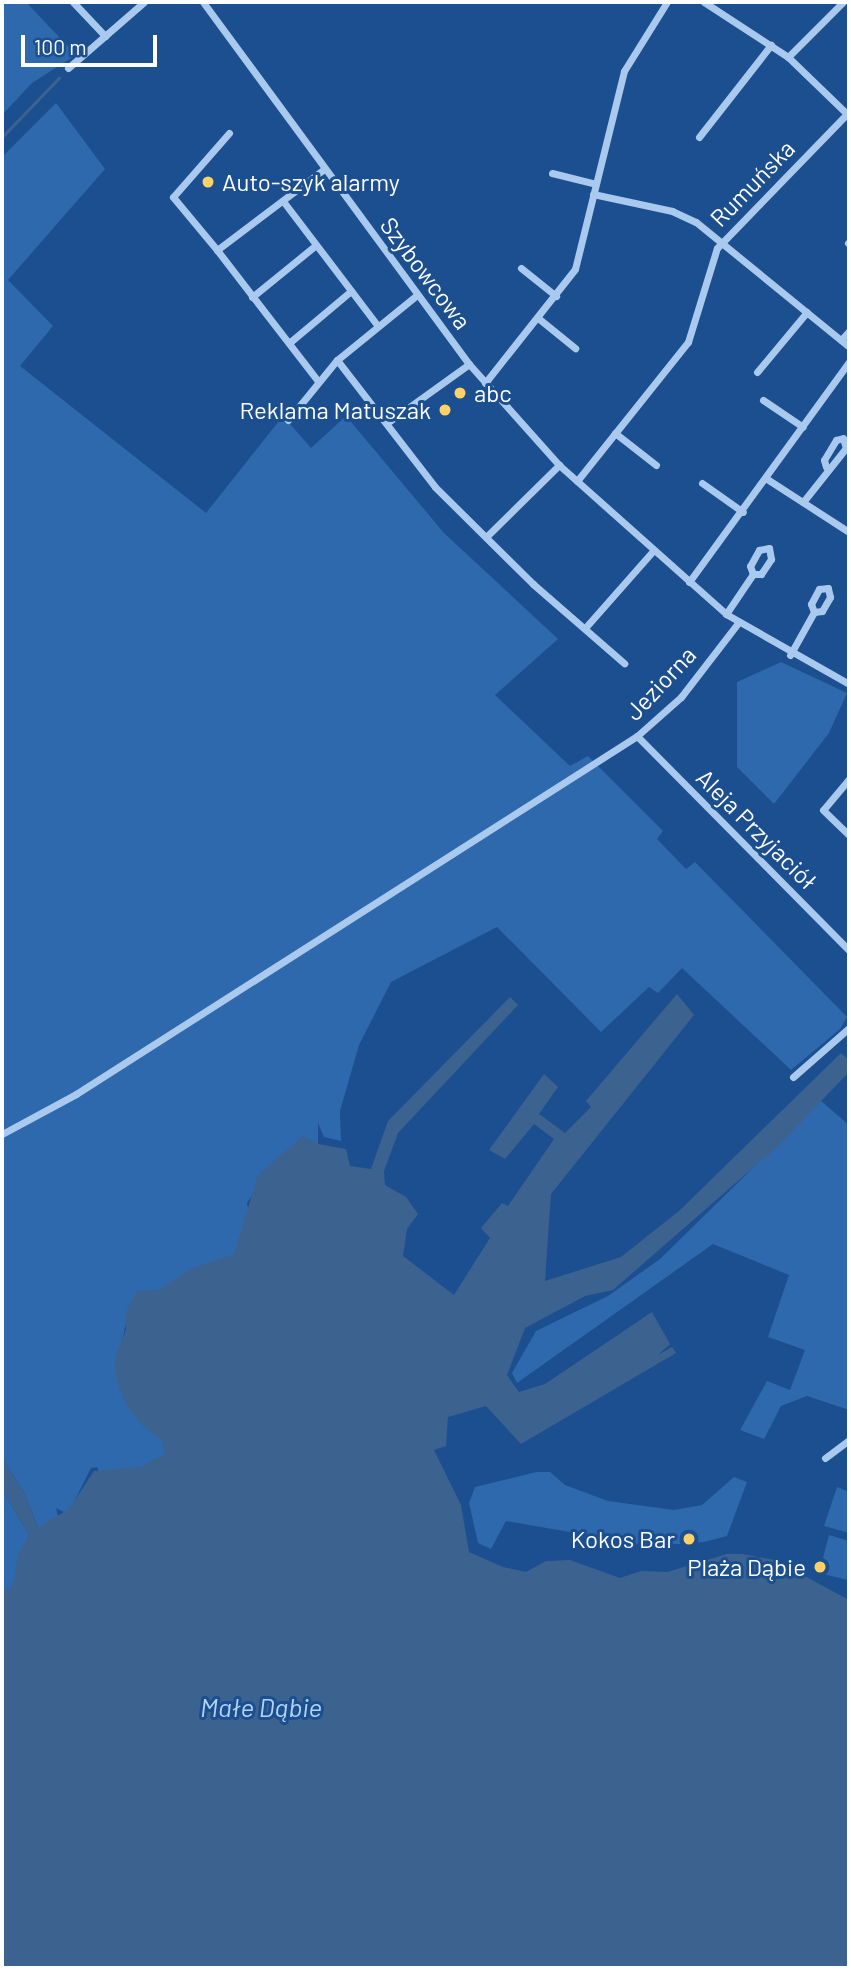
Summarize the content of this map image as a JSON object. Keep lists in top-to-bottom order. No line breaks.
{"streets":{"street":["Rumuńska","Szybowcowa","Jeziorna","Aleja Przyjaciół"]},"crossings":[["Rumuńska","Szybowcowa"],["Szybowcowa","Jeziorna"],["Jeziorna","Aleja Przyjaciół"]],"water":["Małe Dąbie"],"places":["Auto-szyk alarmy","abc","Reklama Matuszak","Kokos Bar","Plaża Dąbie"],"scale_bar":"100 m"}
